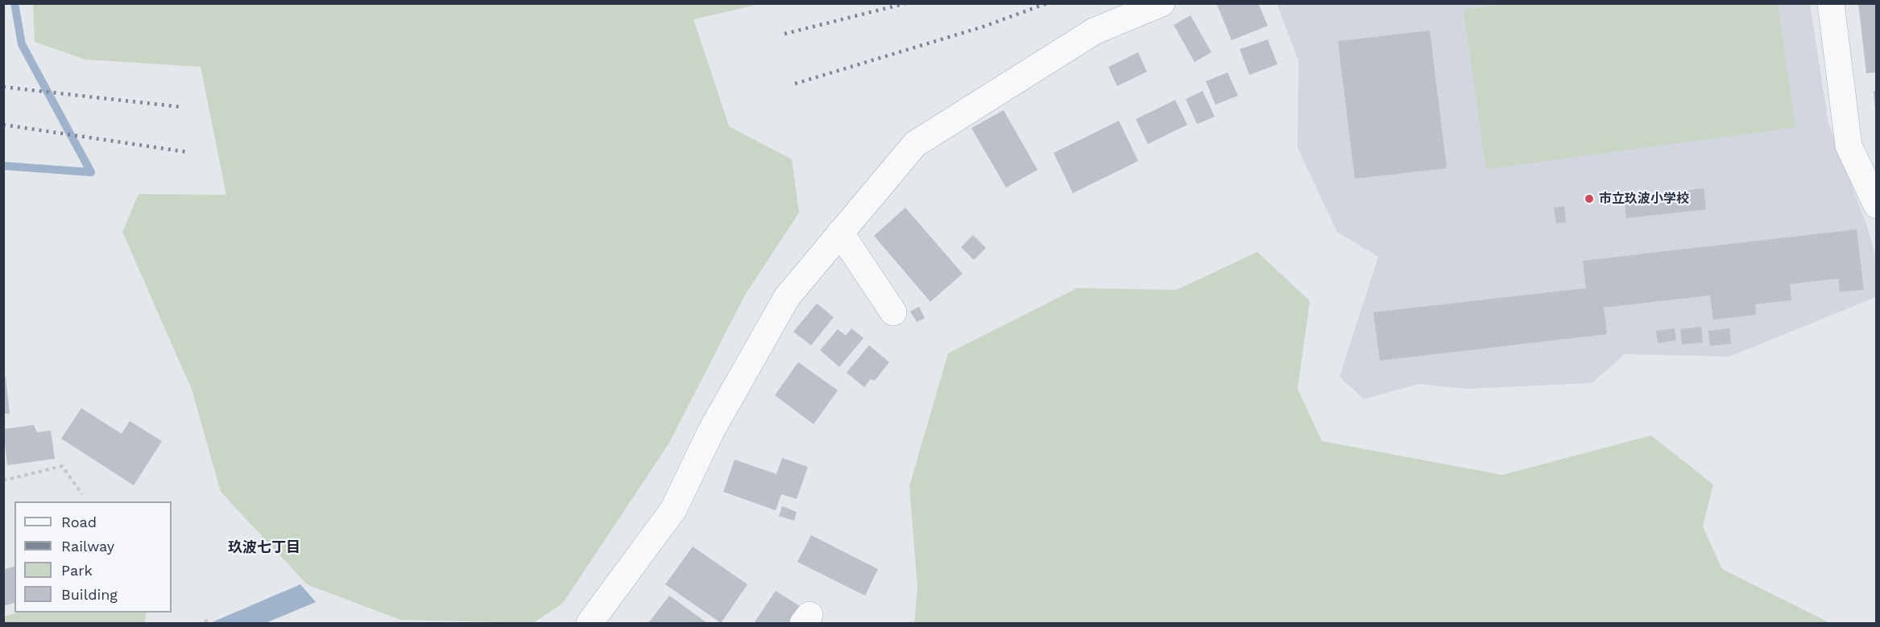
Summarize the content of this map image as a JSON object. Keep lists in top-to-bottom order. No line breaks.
{"districts":["玖波七丁目"],"places":["市立玖波小学校"],"legend":["Road","Railway","Park","Building"]}
